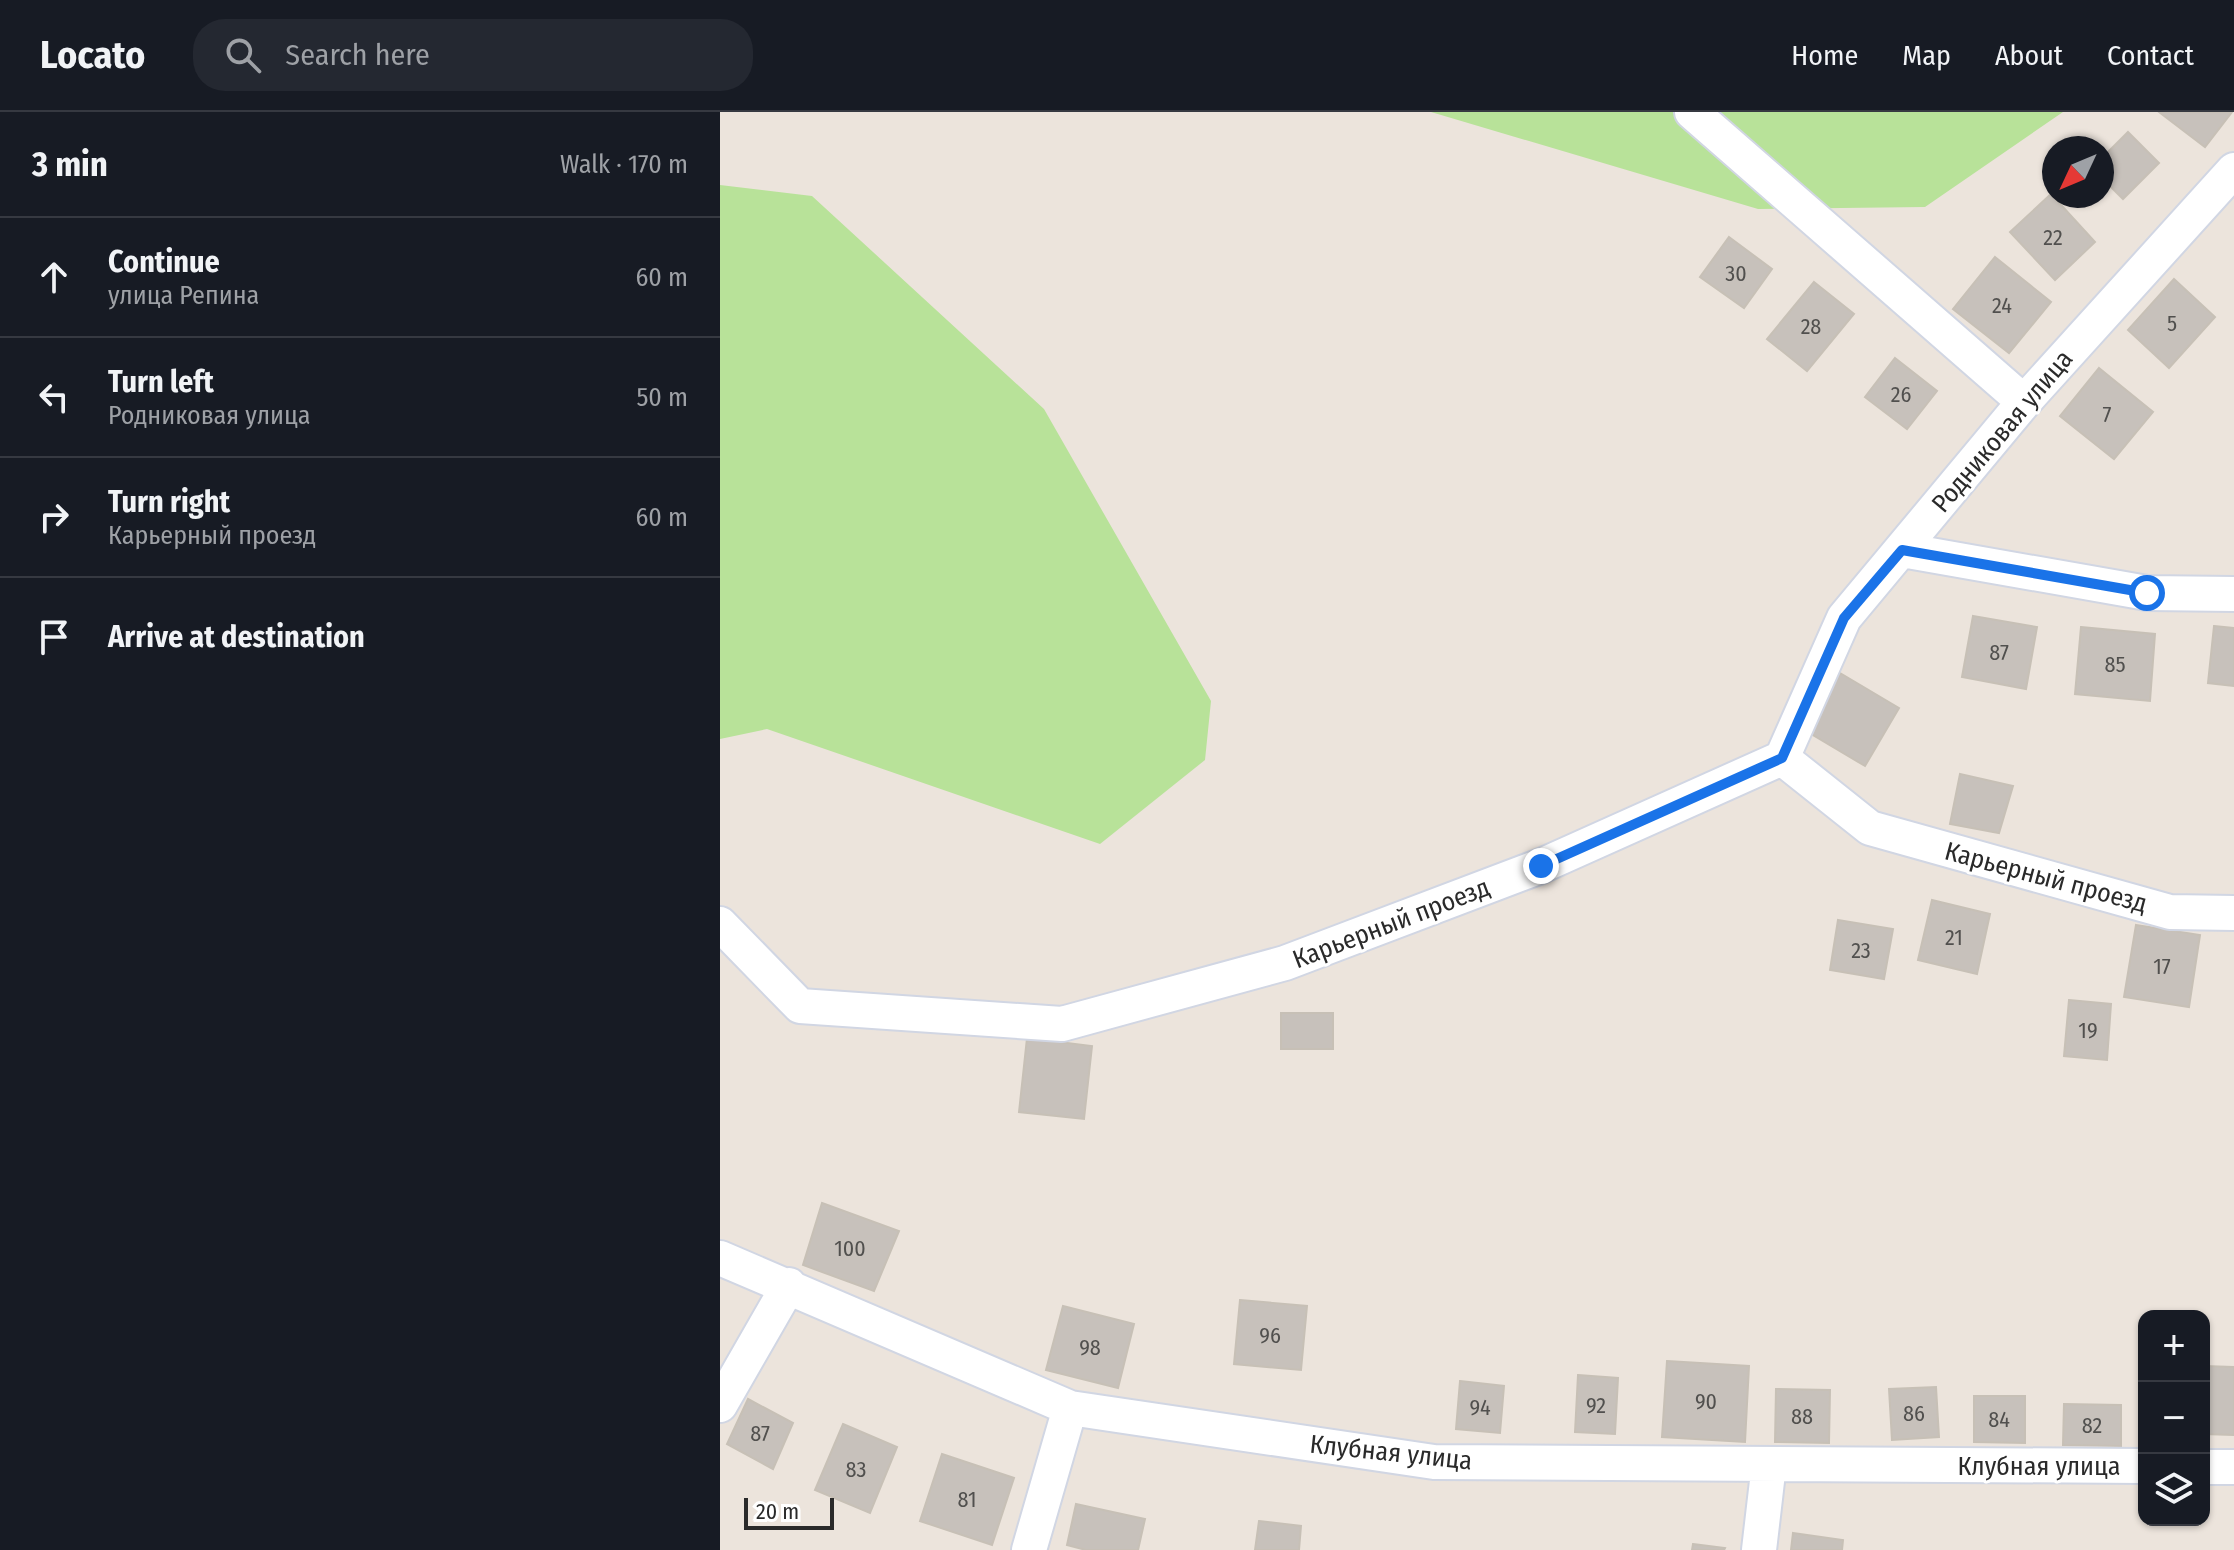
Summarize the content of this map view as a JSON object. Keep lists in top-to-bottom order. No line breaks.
{"streets":{"street":["Родниковая улица","Карьерный проезд","Клубная улица"]},"crossings":[["Родниковая улица","Карьерный проезд"]],"house_numbers":["22","30","24","5","28","26","7","87","85","21","23","17","19","100","96","98","90","92","94","86","88","84","82","87","83","81"],"scale_bar":"20 m","north":"bottom left","page":{"header":"Locato","search":"Search here","nav":["Home","Map","About","Contact"],"heading":["3 min","Walk · 170 m"],"list":[["Continue","улица Репина","60 m"],["Turn left","Родниковая улица","50 m"],["Turn right","Карьерный проезд","60 m"],"Arrive at destination"],"map_buttons":["+","−"],"scale":"20 m"}}
